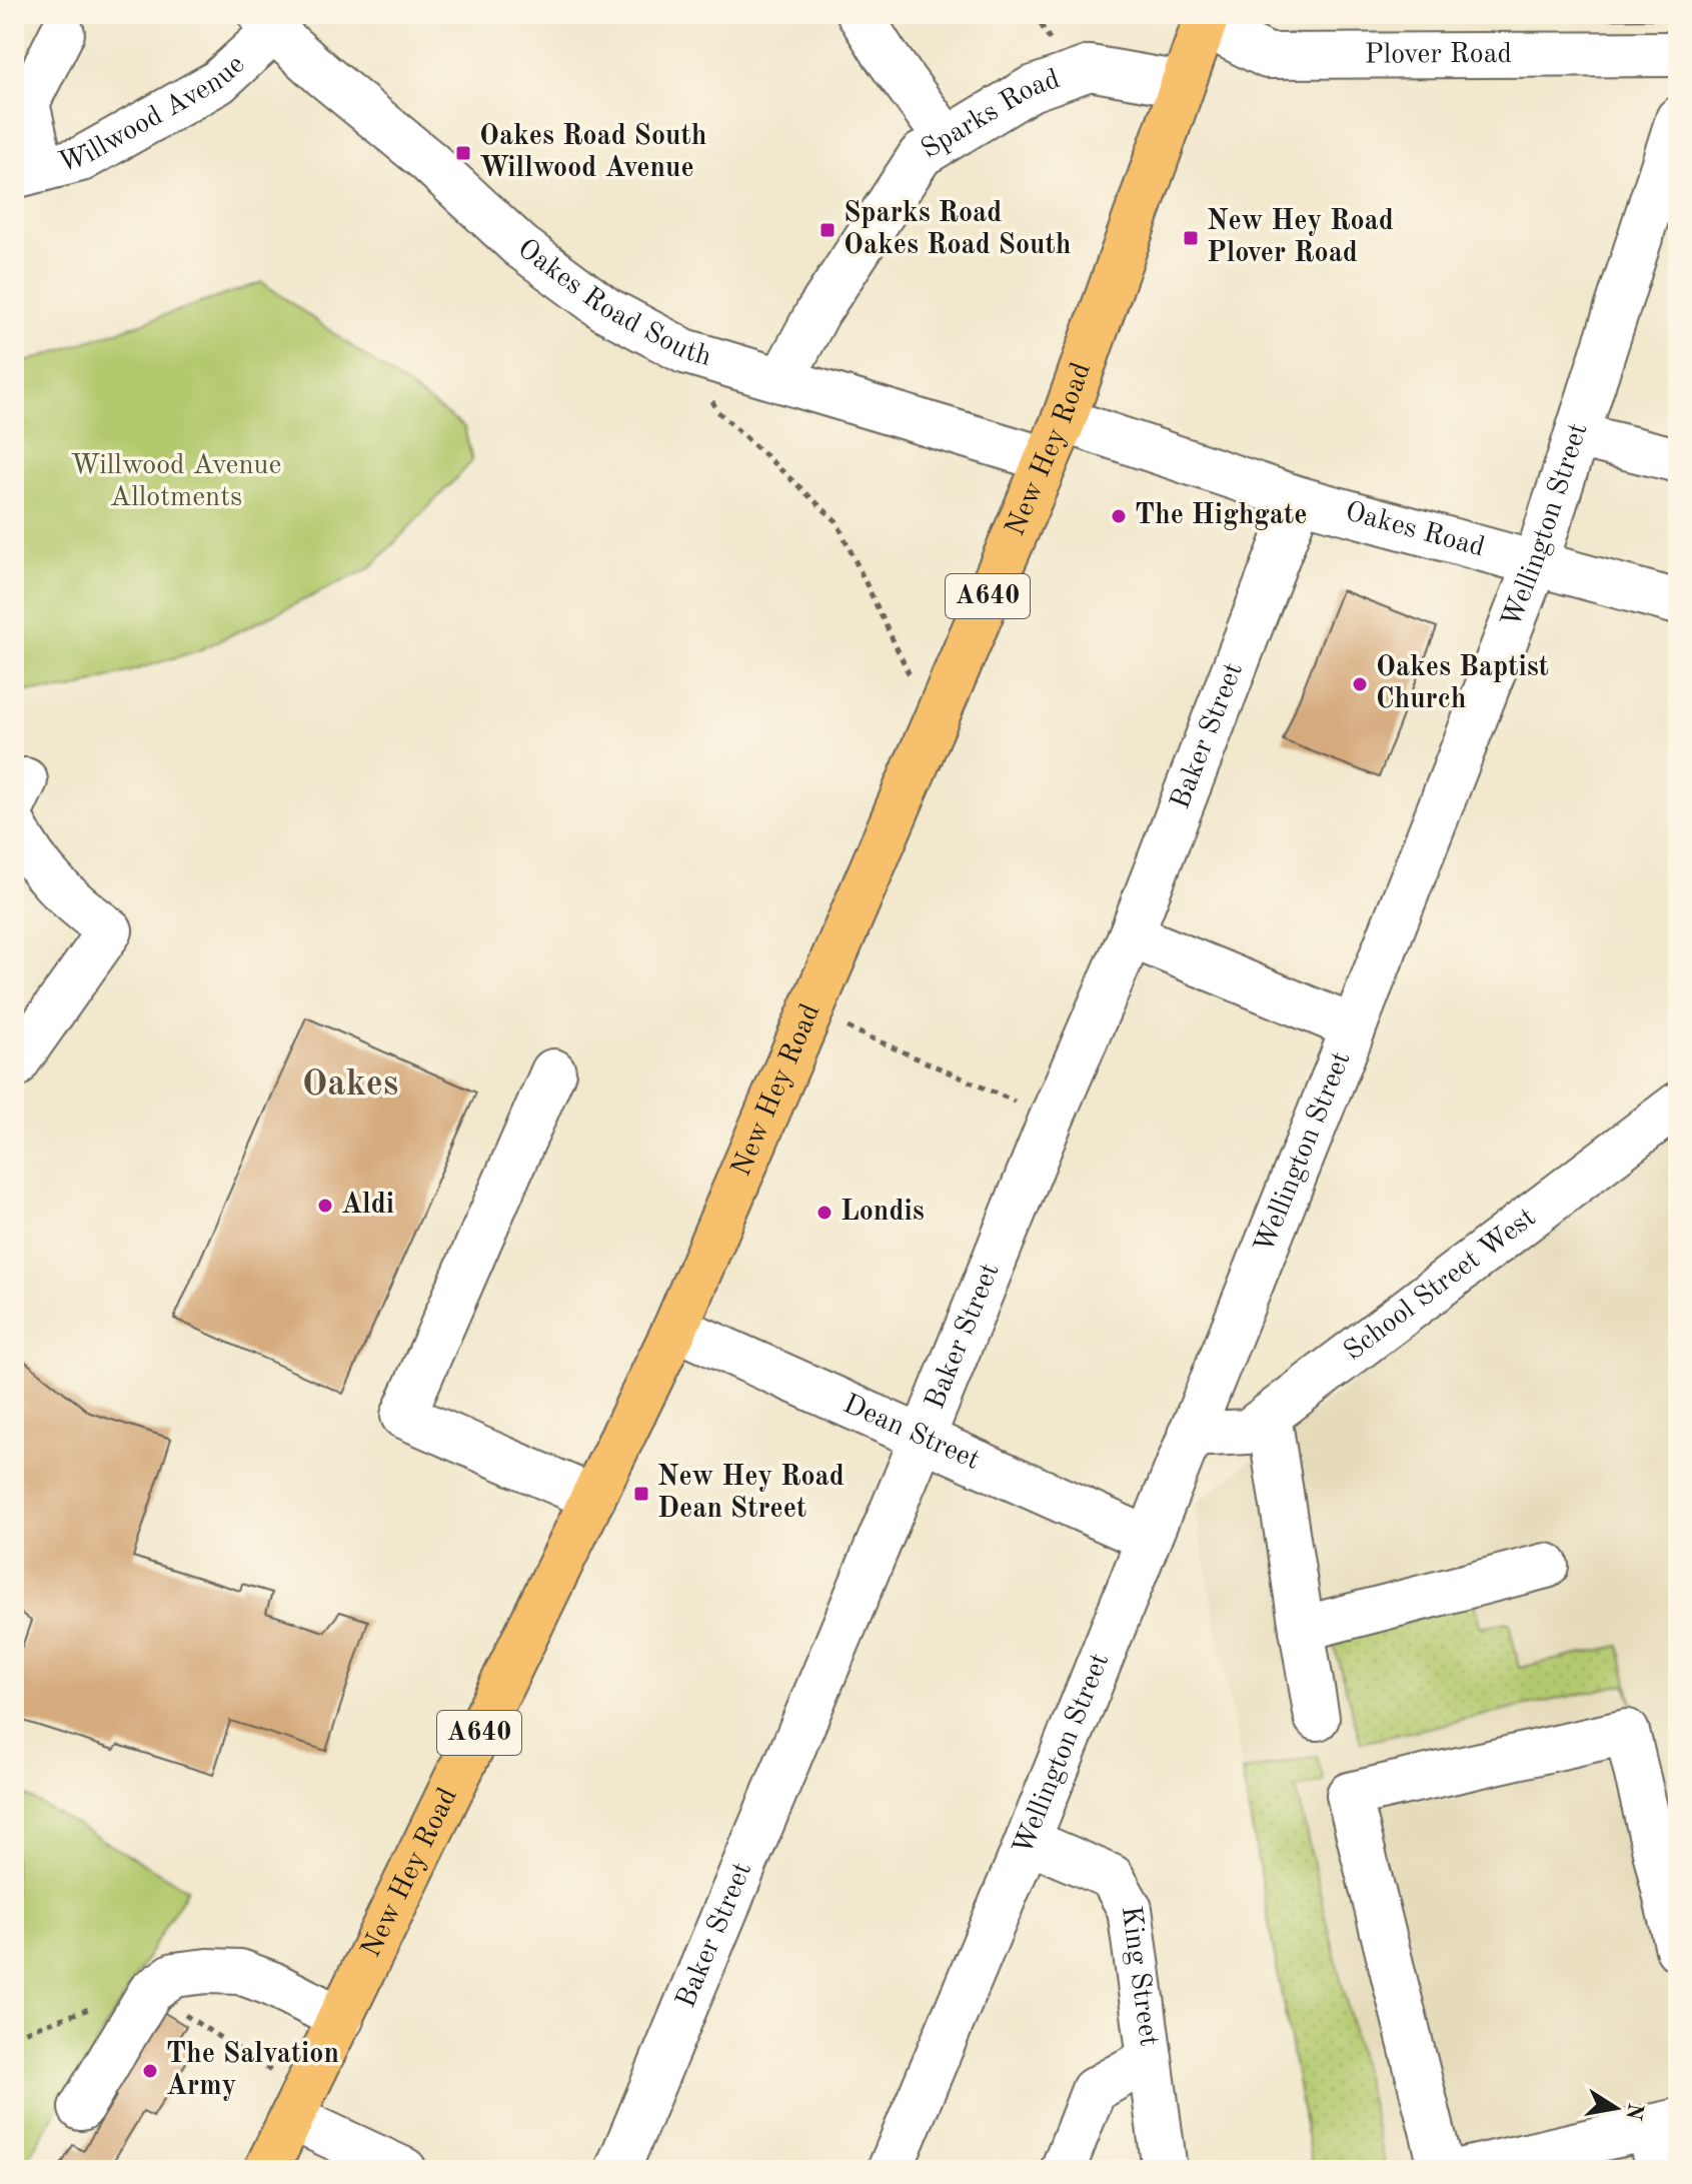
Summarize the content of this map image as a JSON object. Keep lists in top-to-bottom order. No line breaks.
{"streets":{"highway":["New Hey Road","A640"],"street":["Plover Road","Willwood Avenue","Sparks Road","Oakes Road South","Wellington Street","Oakes Road","Baker Street","School Street West","Dean Street","King Street"]},"crossings":[["Plover Road","New Hey Road"],["Willwood Avenue","Oakes Road South"],["Sparks Road","Oakes Road South"],["Sparks Road","New Hey Road"],["Oakes Road South","New Hey Road"],["New Hey Road","Oakes Road"],["New Hey Road","Dean Street"],["Wellington Street","Oakes Road"],["Wellington Street","School Street West"],["Wellington Street","Dean Street"],["Wellington Street","King Street"],["Oakes Road","Baker Street"],["Baker Street","Dean Street"]],"districts":["Oakes"],"parks":["Willwood Avenue Allotments"],"places":{"transit":["Oakes Road South Willwood Avenue","Sparks Road Oakes Road South","New Hey Road Plover Road","New Hey Road Dean Street"],"other":["The Highgate","Oakes Baptist Church","Aldi","Londis","The Salvation Army"]},"north":"right"}
